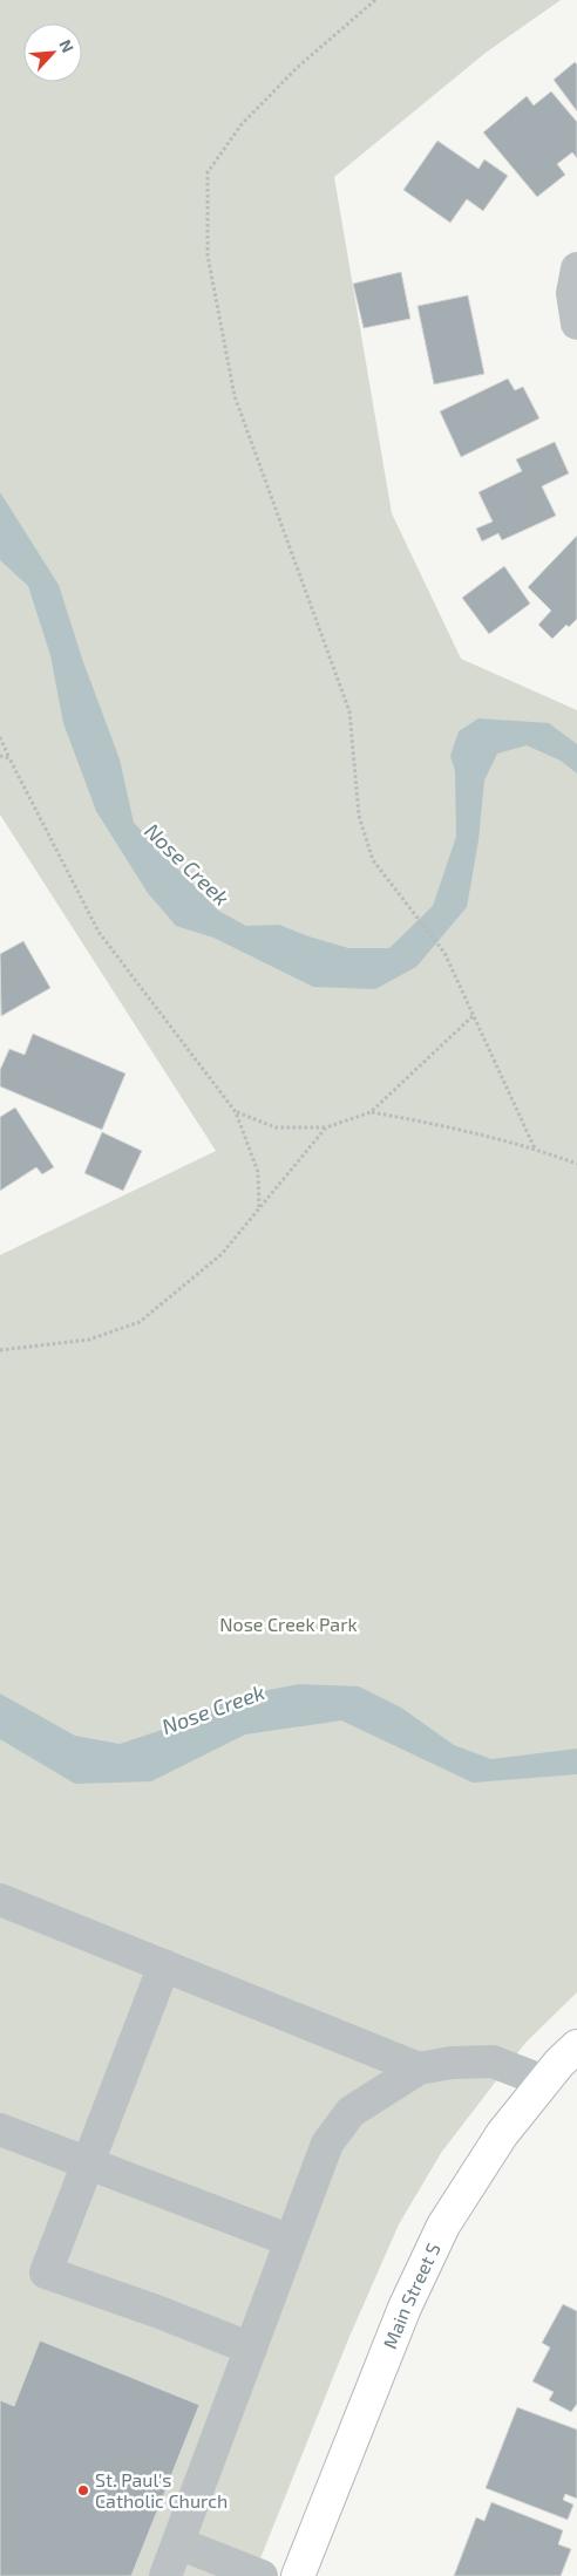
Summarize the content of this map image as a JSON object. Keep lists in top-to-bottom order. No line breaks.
{"streets":{"main road":["Main Street S"]},"water":["Nose Creek"],"parks":["Nose Creek Park"],"places":["St. Paul's Catholic Church"],"north":"top right"}
